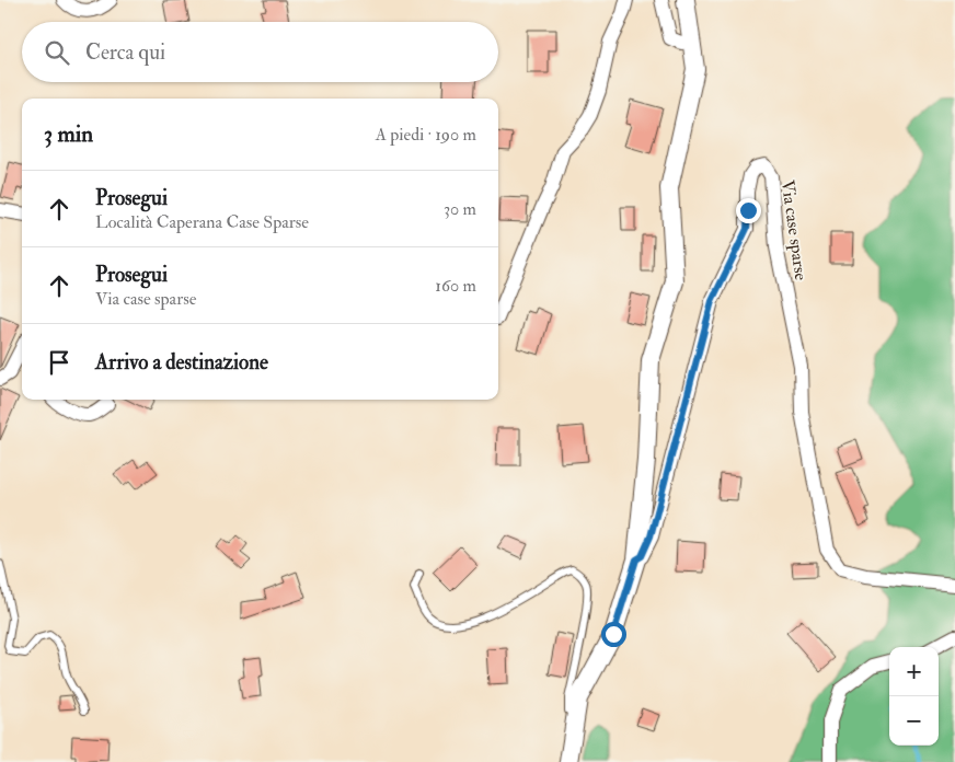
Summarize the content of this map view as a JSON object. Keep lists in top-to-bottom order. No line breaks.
{"streets":{"street":["Via case sparse"]},"page":{"search":"Cerca qui","heading":["3 min","A piedi · 190 m"],"list":[["Prosegui","Località Caperana Case Sparse","30 m"],["Prosegui","Via case sparse","160 m"],"Arrivo a destinazione"],"map_buttons":["+","−"]}}
